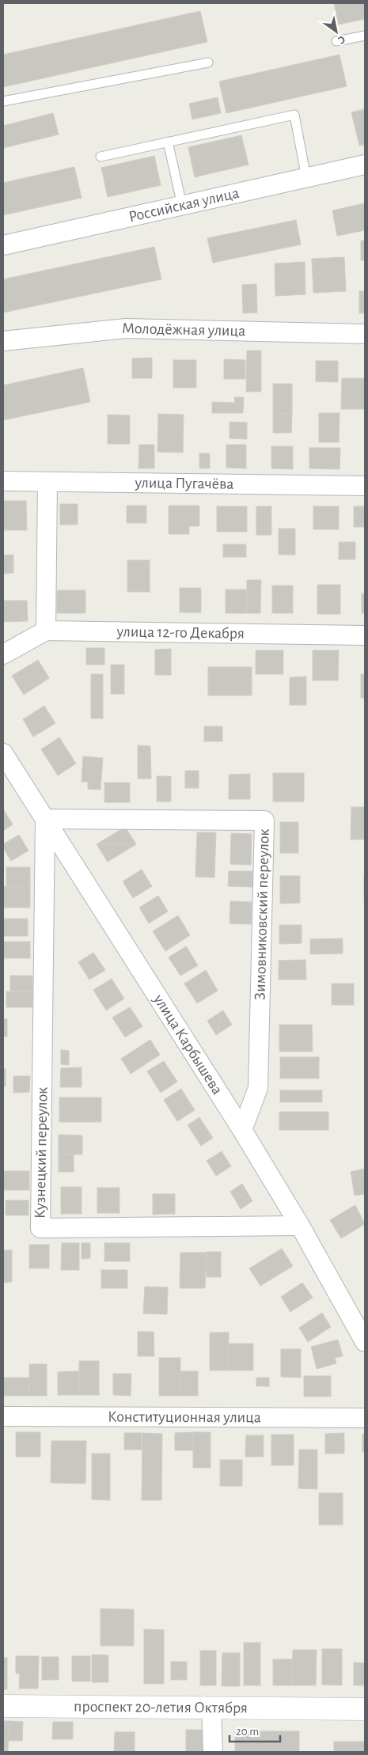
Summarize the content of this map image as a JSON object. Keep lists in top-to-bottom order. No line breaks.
{"streets":{"street":["Российская улица","Молодёжная улица","улица Пугачёва","улица 12-го Декабря","Зимовниковский переулок","улица Карбышева","Кузнецкий переулок","Конституционная улица","проспект 20-летия Октября"]},"crossings":[["Зимовниковский переулок","улица Карбышева"],["Зимовниковский переулок","Кузнецкий переулок"],["улица Карбышева","Кузнецкий переулок"]],"scale_bar":"20 m","north":"bottom right"}
